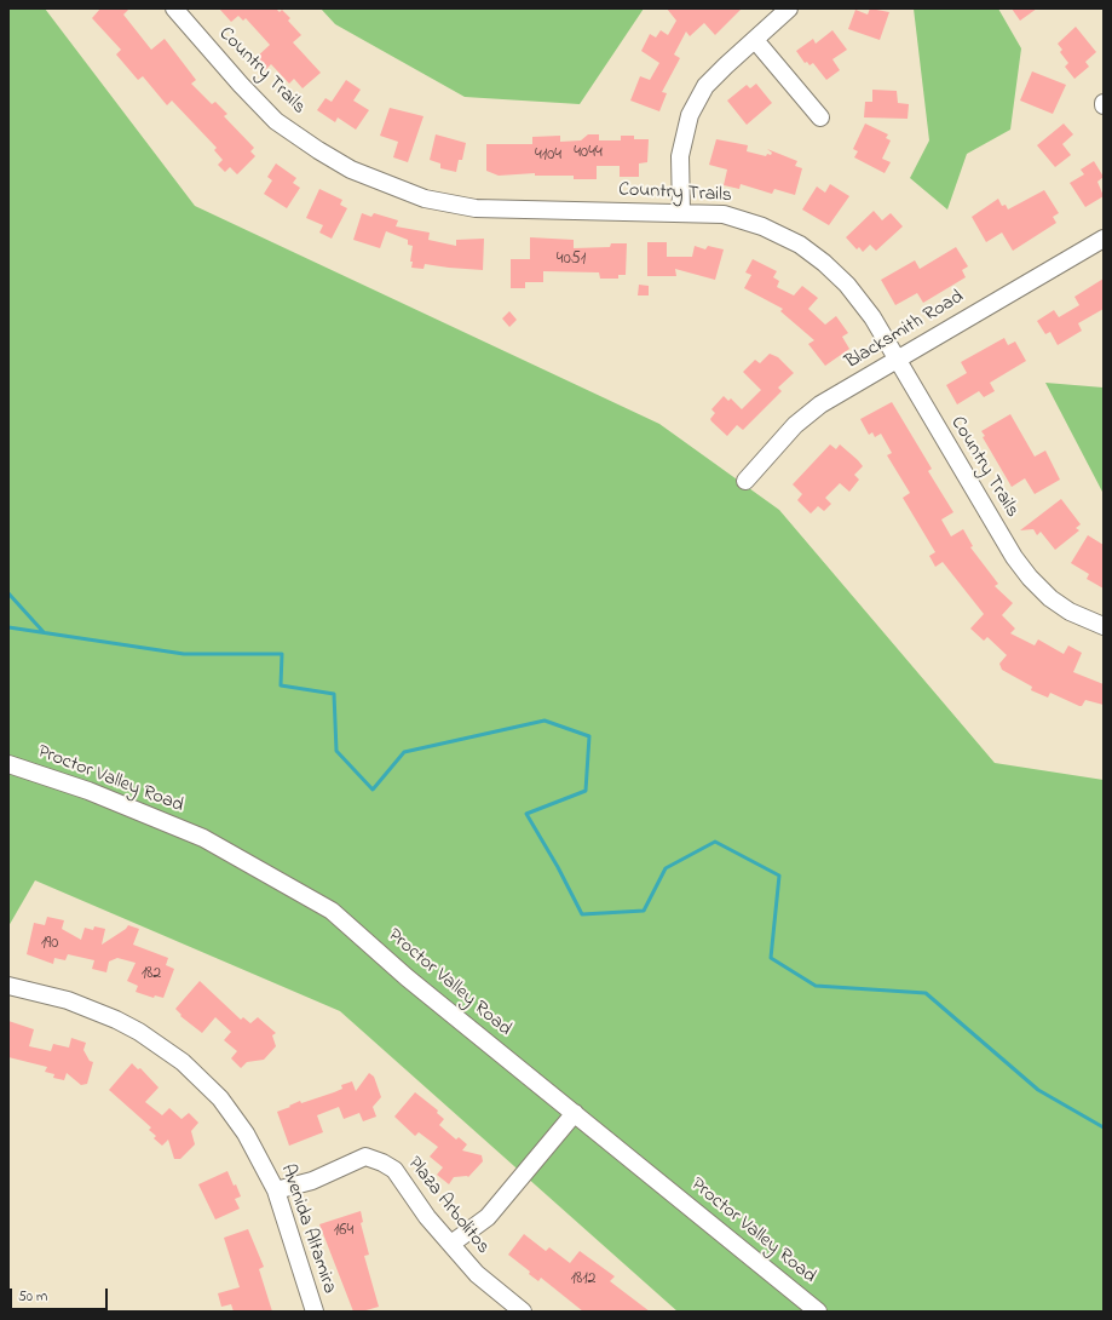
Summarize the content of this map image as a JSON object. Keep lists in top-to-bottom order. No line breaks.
{"streets":{"street":["Country Trails","Blacksmith Road","Proctor Valley Road","Plaza Arbolitos","Avenida Altamira"]},"crossings":[["Country Trails","Blacksmith Road"],["Plaza Arbolitos","Avenida Altamira"]],"house_numbers":["4044","4104","4051","190","182","164","1812"],"scale_bar":"50 m"}
